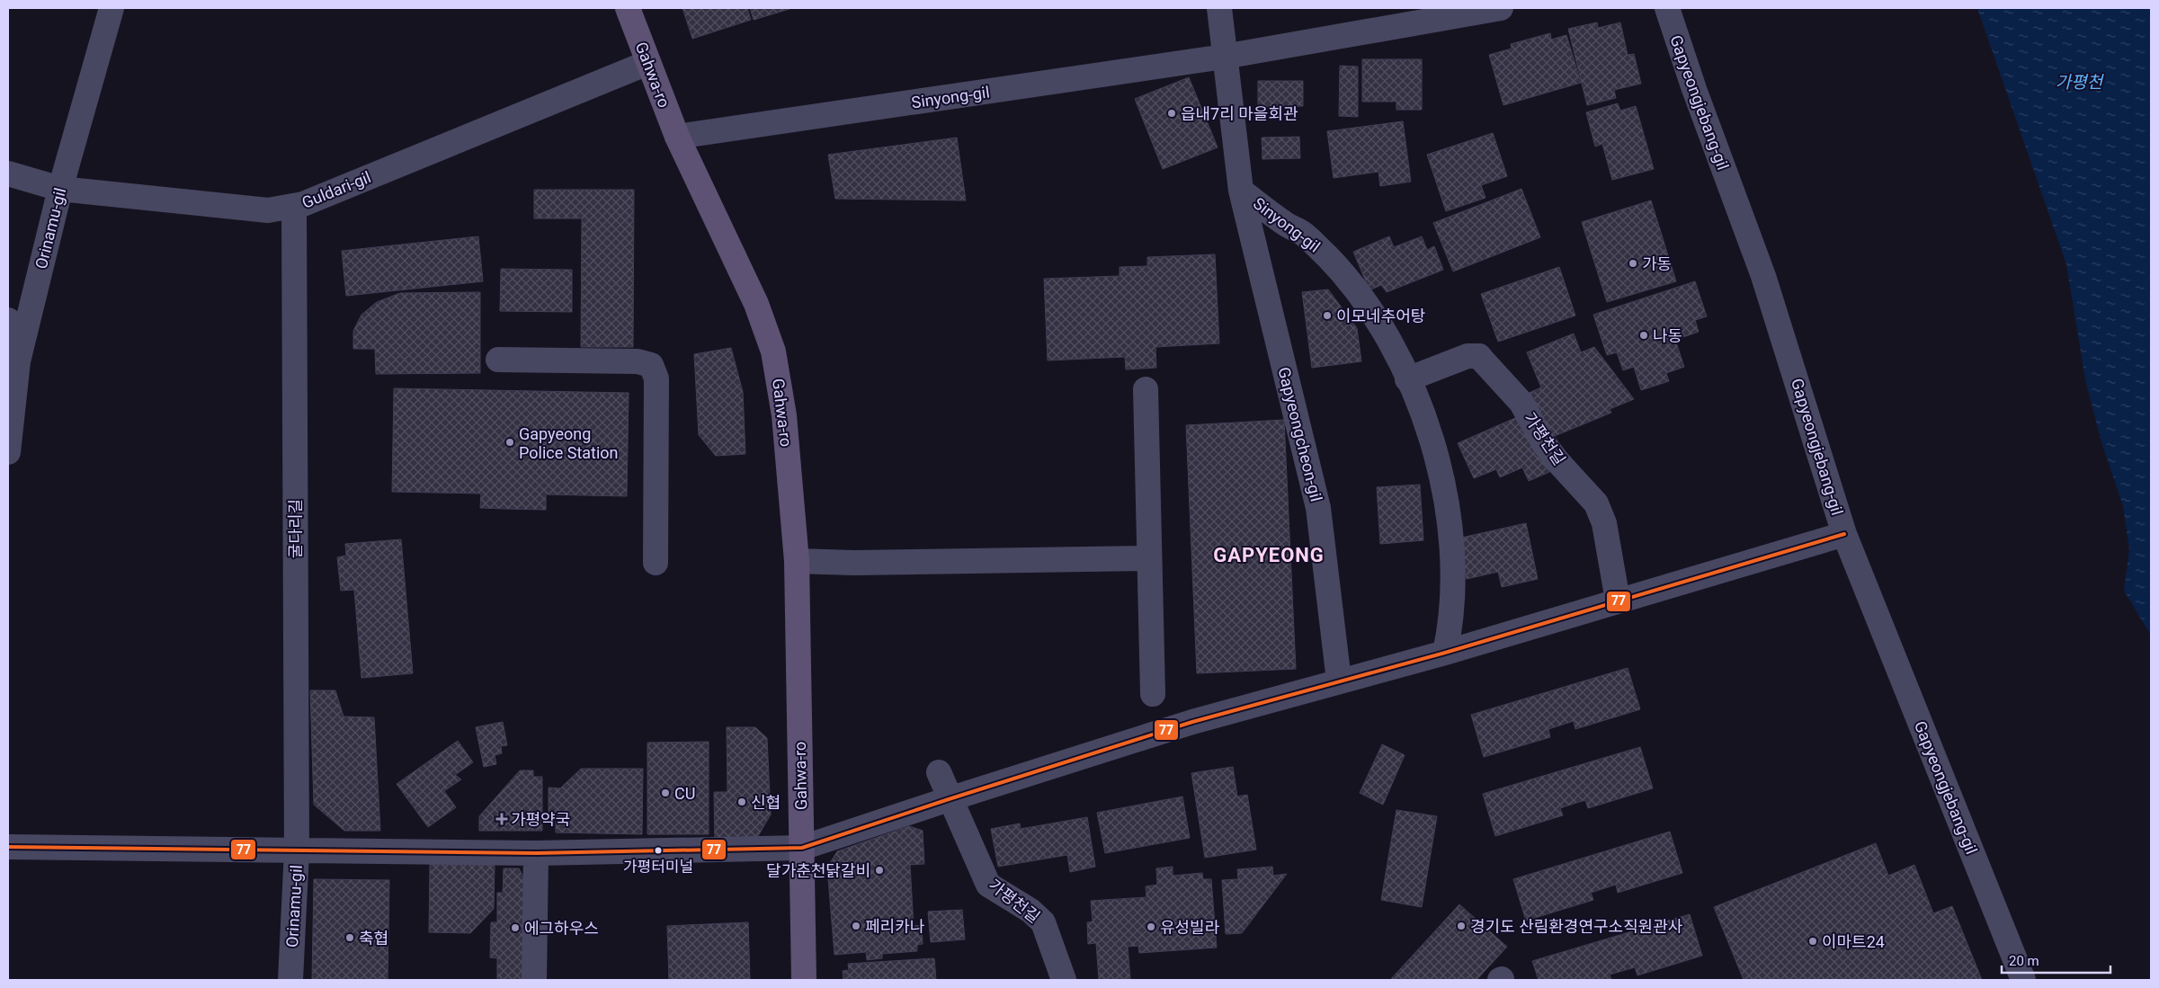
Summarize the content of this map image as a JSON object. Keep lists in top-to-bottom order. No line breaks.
{"streets":{"main road":["Gahwa-ro"],"street":["Sinyong-gil","Gapyeongjebang-gil","Guldari-gil","Orinamu-gil","Gapyeongcheon-gil","가평천길","굴다리길"]},"crossings":[["Gahwa-ro","Sinyong-gil"],["Gahwa-ro","Guldari-gil"],["Sinyong-gil","Gapyeongcheon-gil"],["Sinyong-gil","가평천길"],["Guldari-gil","Orinamu-gil"],["Guldari-gil","굴다리길"],["Orinamu-gil","굴다리길"]],"districts":["GAPYEONG"],"water":["가평천"],"places":{"other":["읍내7리 마을회관","가동","이모네추어탕","나동","Gapyeong Police Station","CU","신협","가평터미널","달가춘천닭갈비","페리카나","경기도 산림환경연구소직원관사","유성빌라","에그하우스","축협","이마트24"],"health":["가평약국"]},"lines":["transit line 77"],"scale_bar":"20 m"}
